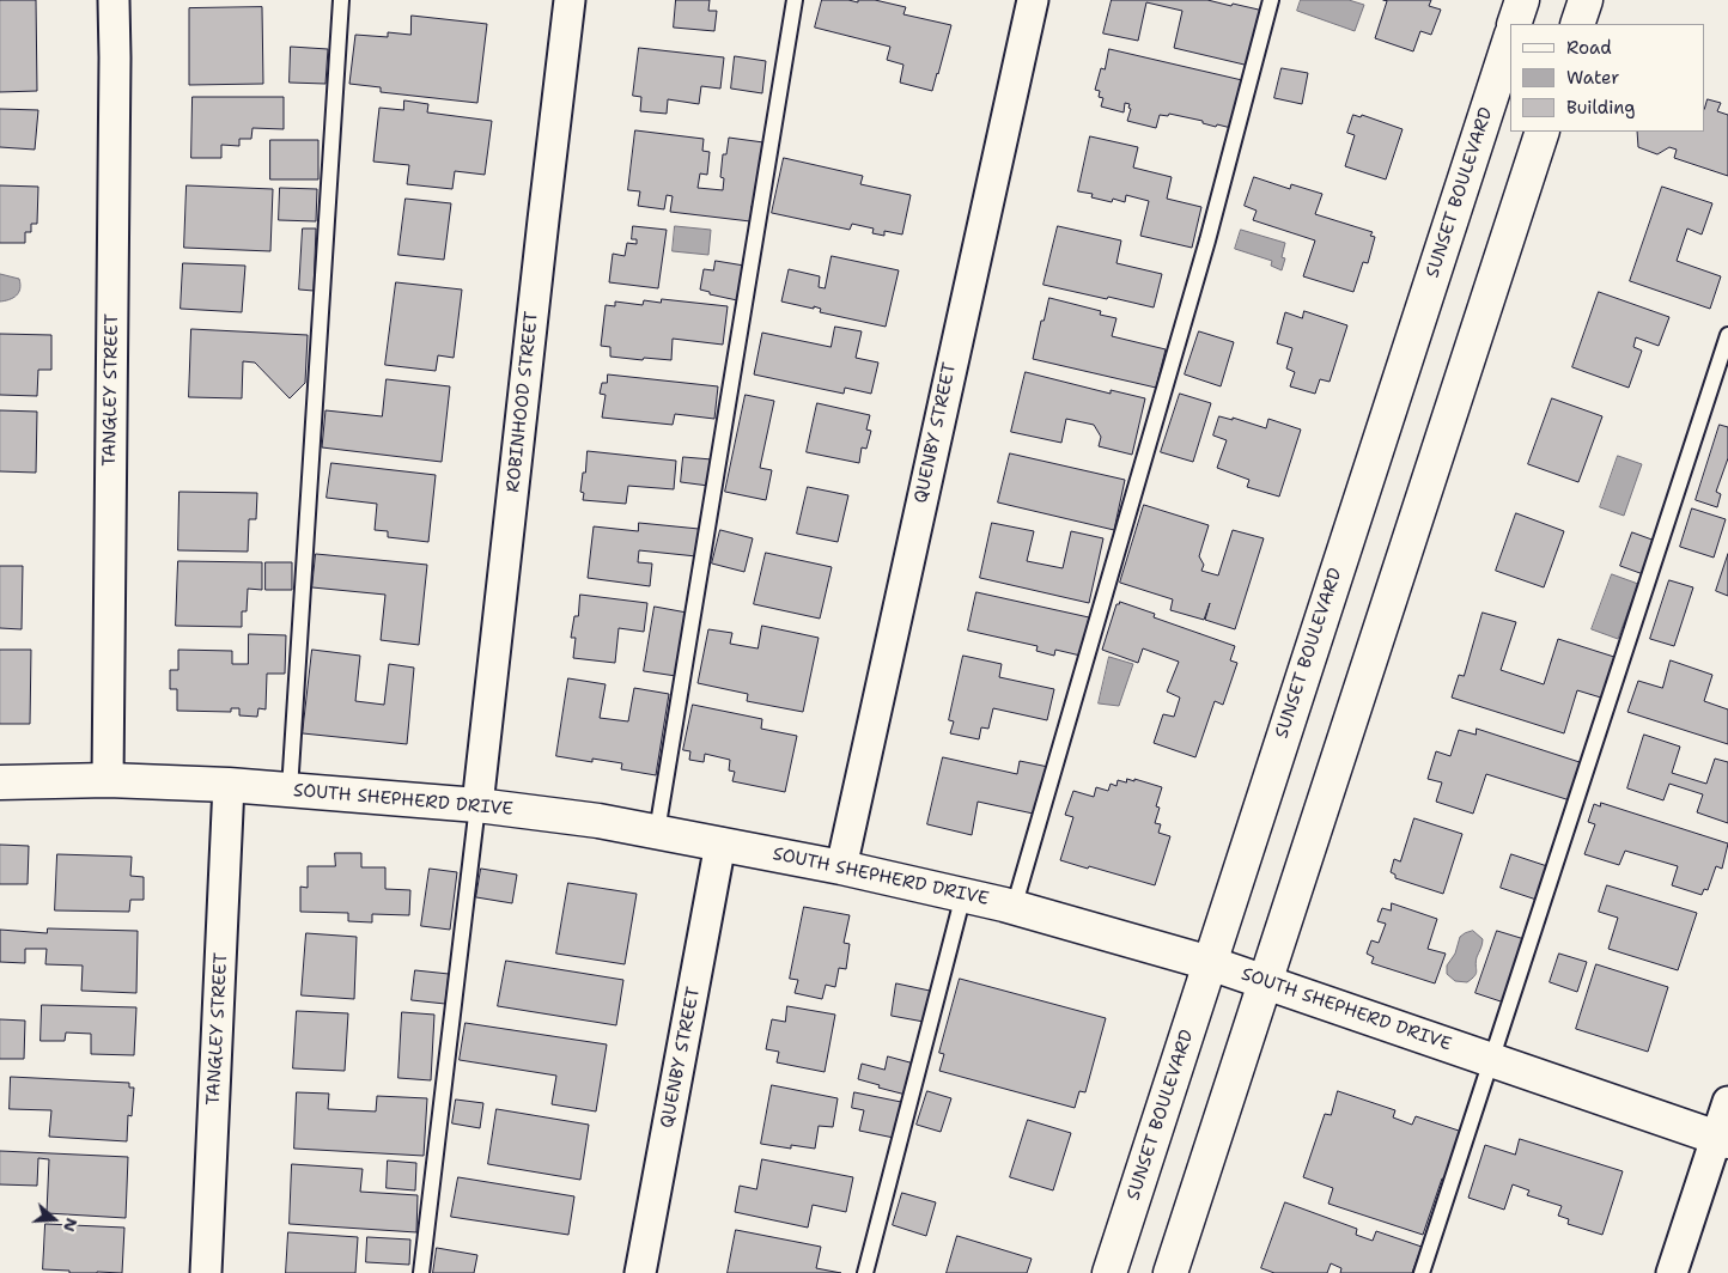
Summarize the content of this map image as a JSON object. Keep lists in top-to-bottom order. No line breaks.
{"streets":{"street":["SUNSET BOULEVARD","TANGLEY STREET","ROBINHOOD STREET","QUENBY STREET","SOUTH SHEPHERD DRIVE"]},"crossings":[["SUNSET BOULEVARD","SOUTH SHEPHERD DRIVE"],["TANGLEY STREET","SOUTH SHEPHERD DRIVE"],["ROBINHOOD STREET","SOUTH SHEPHERD DRIVE"],["QUENBY STREET","SOUTH SHEPHERD DRIVE"]],"legend":["Road","Water","Building"],"north":"right"}
